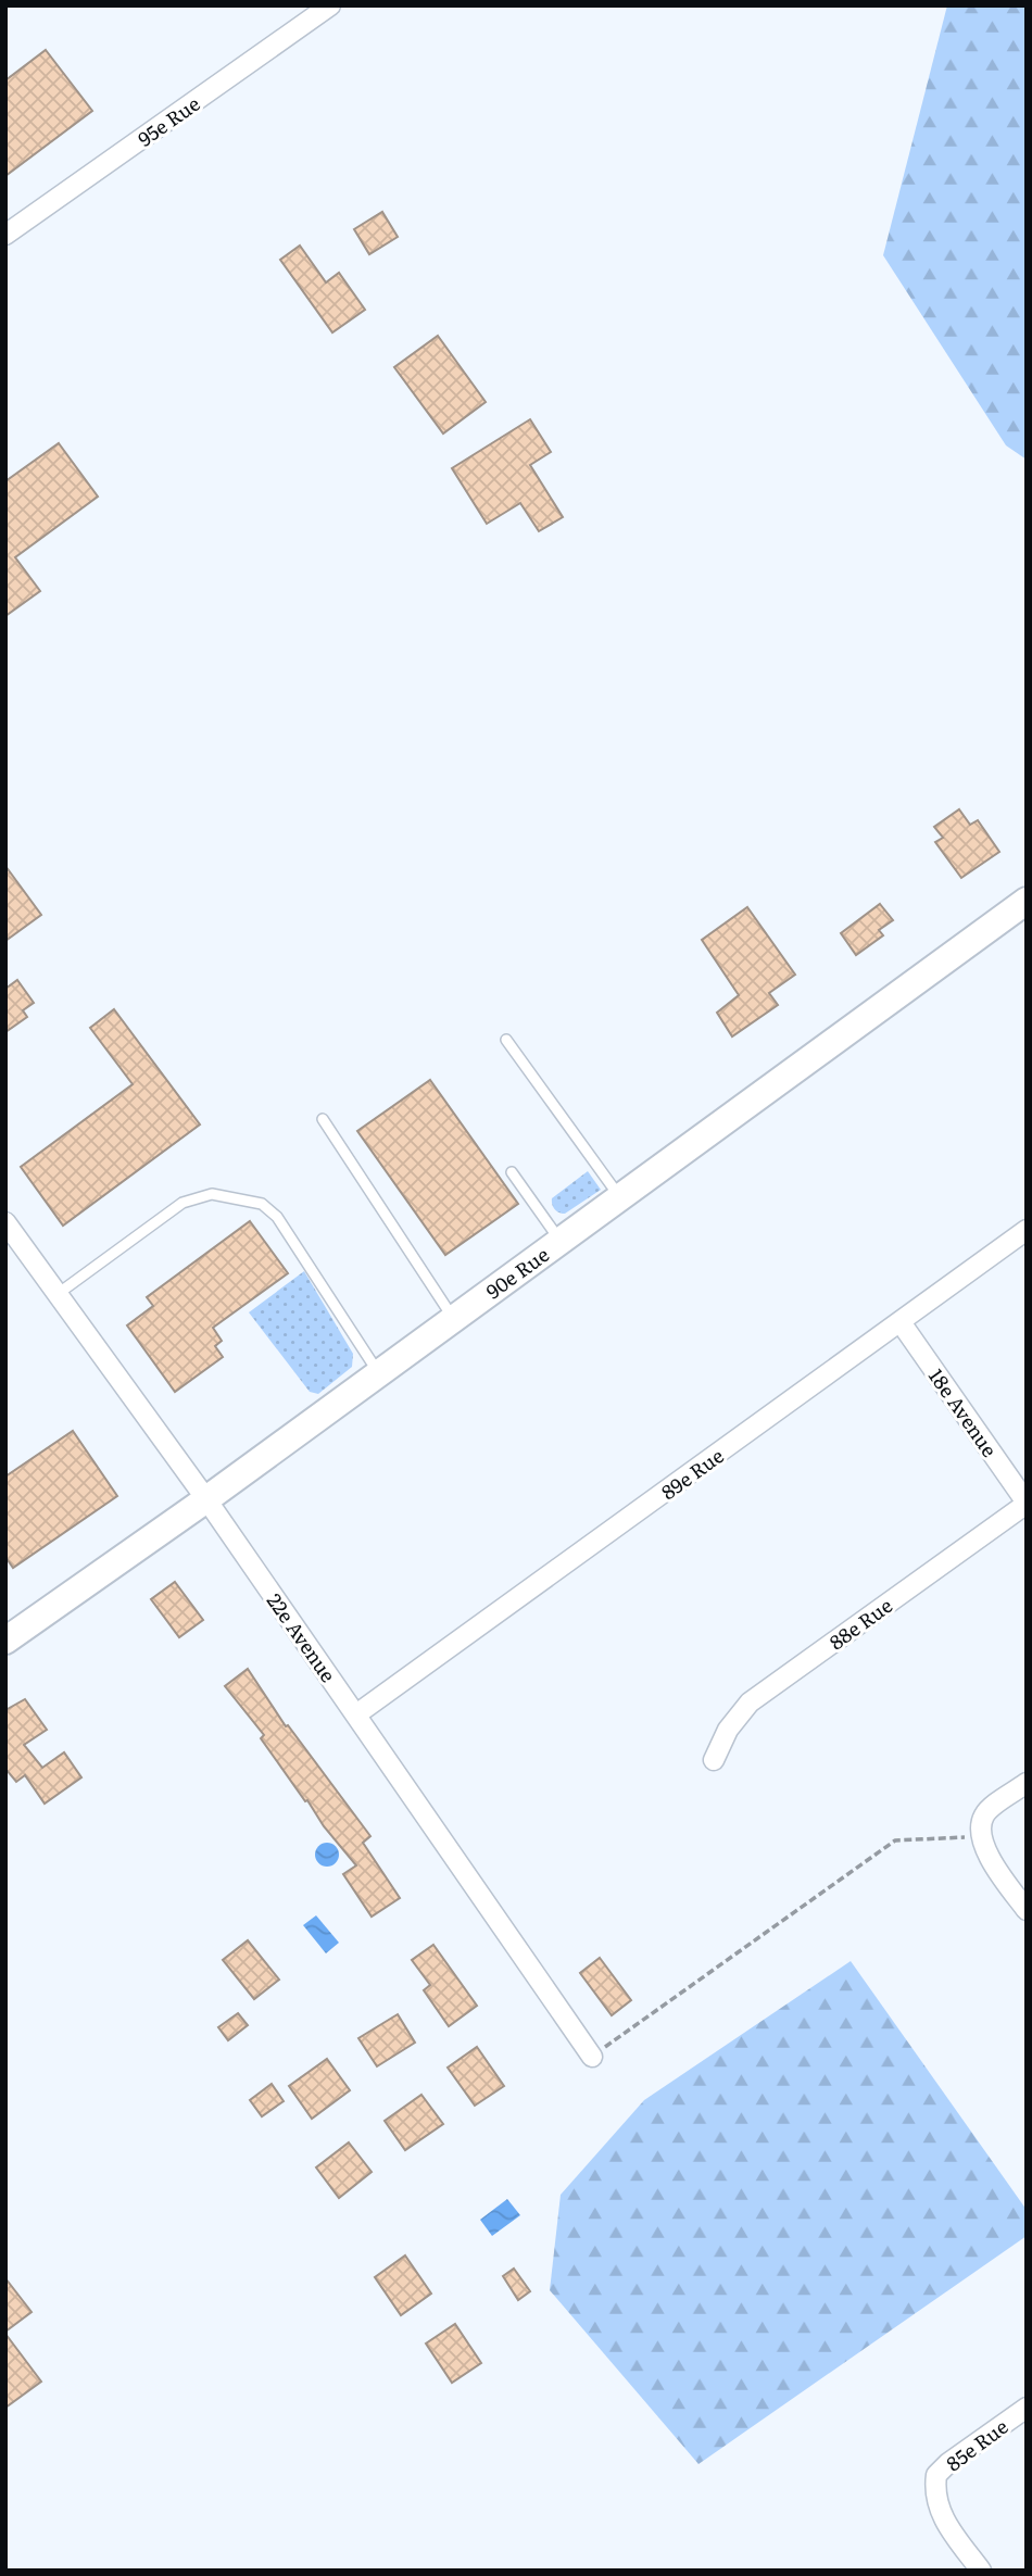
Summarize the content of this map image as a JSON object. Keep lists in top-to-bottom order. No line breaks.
{"streets":{"street":["95e Rue","90e Rue","18e Avenue","89e Rue","88e Rue","22e Avenue","85e Rue"]},"crossings":[["90e Rue","22e Avenue"],["18e Avenue","89e Rue"],["18e Avenue","88e Rue"],["89e Rue","22e Avenue"]]}
